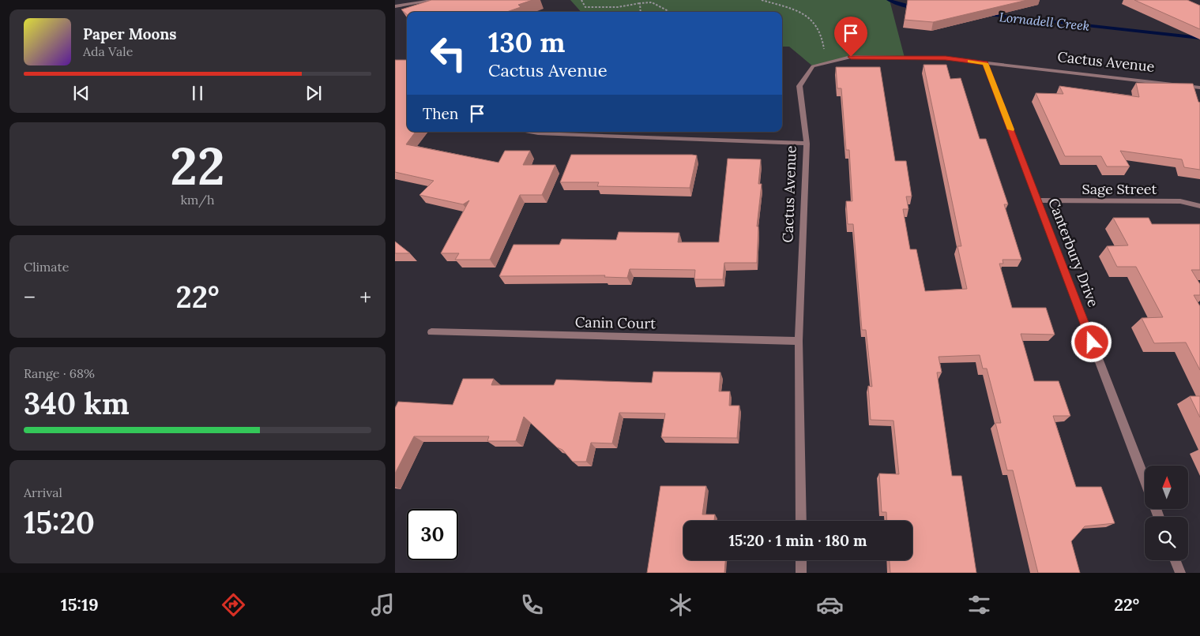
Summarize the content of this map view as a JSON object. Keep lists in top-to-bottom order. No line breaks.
{"streets":{"street":["Cactus Avenue","Sage Street","Canterbury Drive","Canin Court"]},"crossings":[["Cactus Avenue","Canterbury Drive"],["Cactus Avenue","Canin Court"],["Sage Street","Canterbury Drive"]],"water":["Lornadell Creek"],"north":"top","page":{"turn":["130 m","Cactus Avenue"],"song":["Paper Moons","Ada Vale"],"then":"Then","tile":[["22","km/h"],"Climate",["Range · 68%","340 km"],["Arrival","15:20"]],"heat":["−","22°","+"],"limit":"30","trip":"15:20 · 1 min · 180 m","tabs":["15:19","22°"]}}
